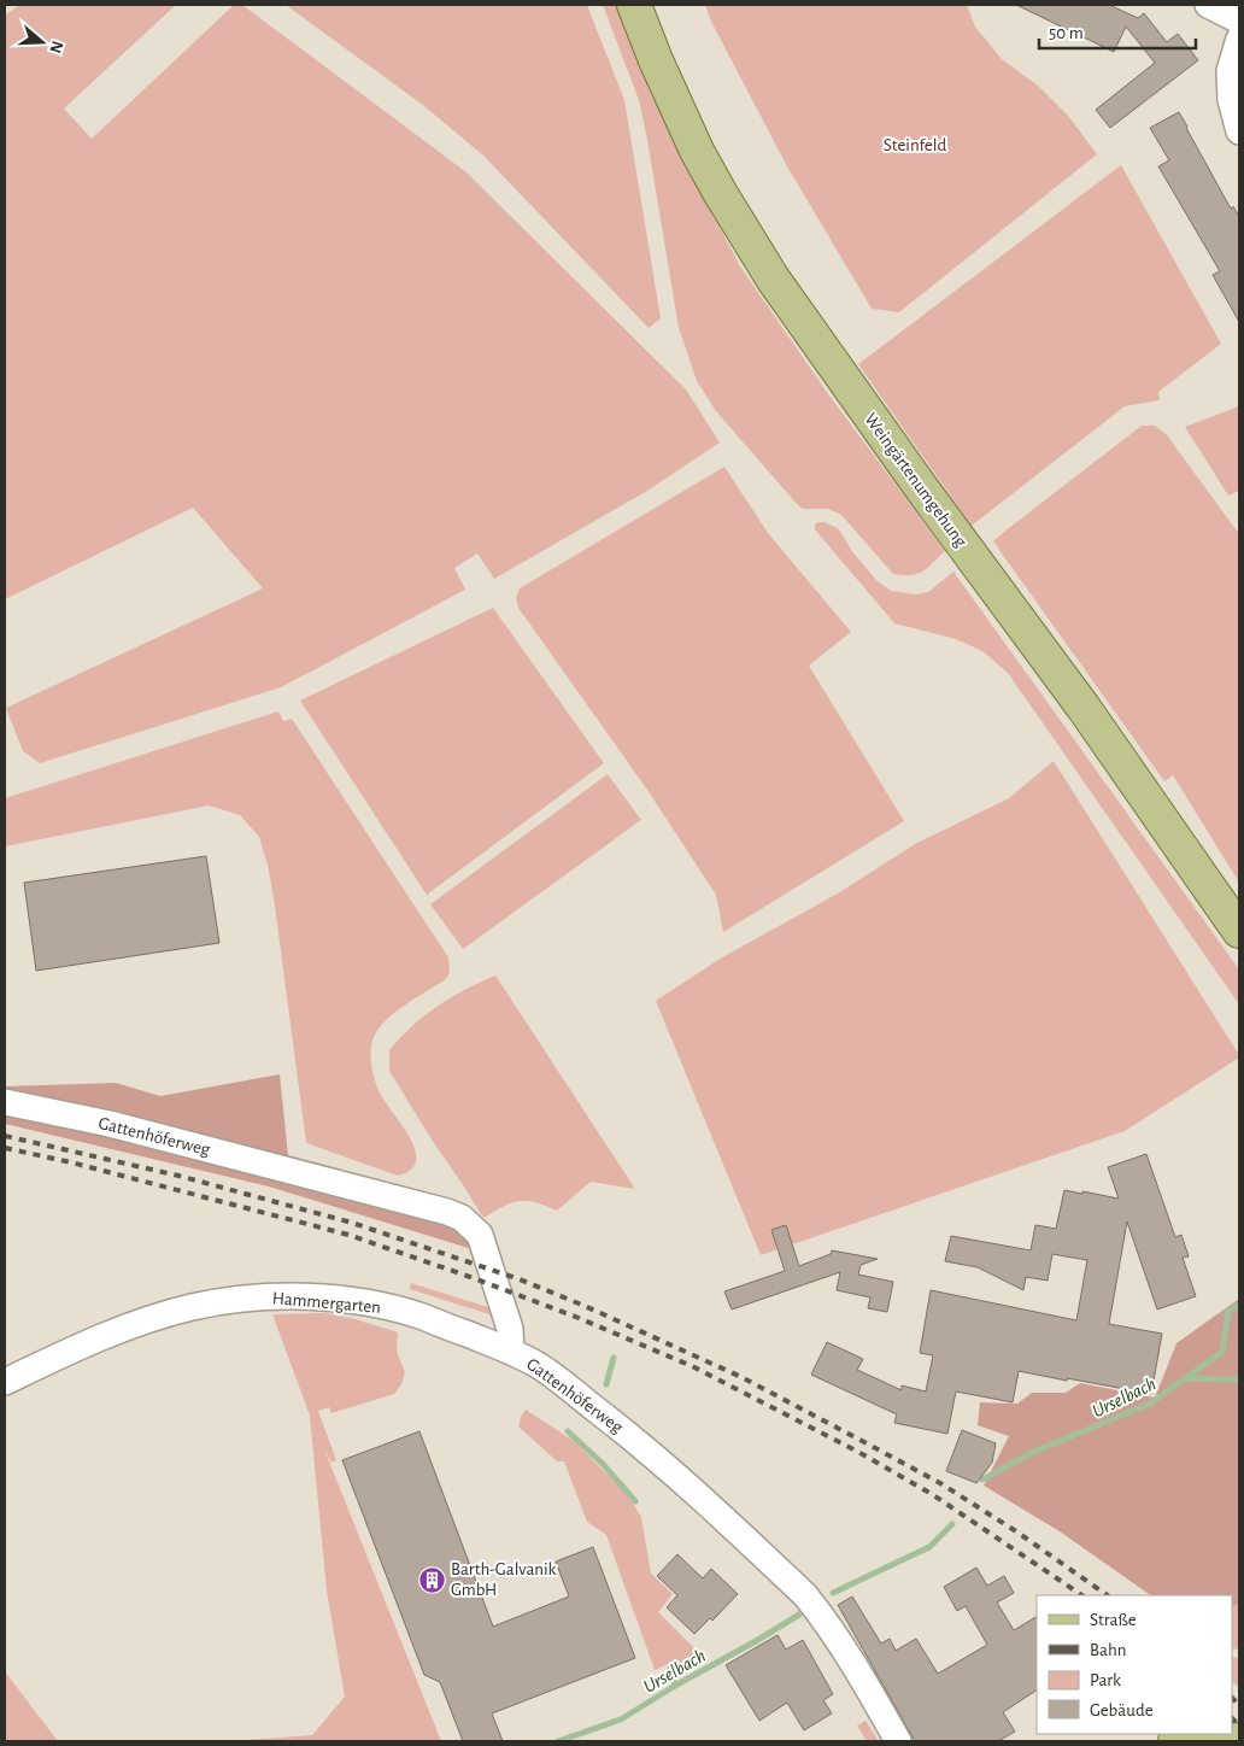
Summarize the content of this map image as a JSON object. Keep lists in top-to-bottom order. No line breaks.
{"streets":{"main road":["Weingärtenumgehung"],"street":["Gattenhöferweg","Hammergarten"]},"crossings":[["Gattenhöferweg","Hammergarten"]],"water":["Urselbach"],"parks":["Steinfeld"],"places":{"building":["Barth-Galvanik GmbH"]},"legend":["Straße","Bahn","Park","Gebäude"],"scale_bar":"50 m","north":"right"}
